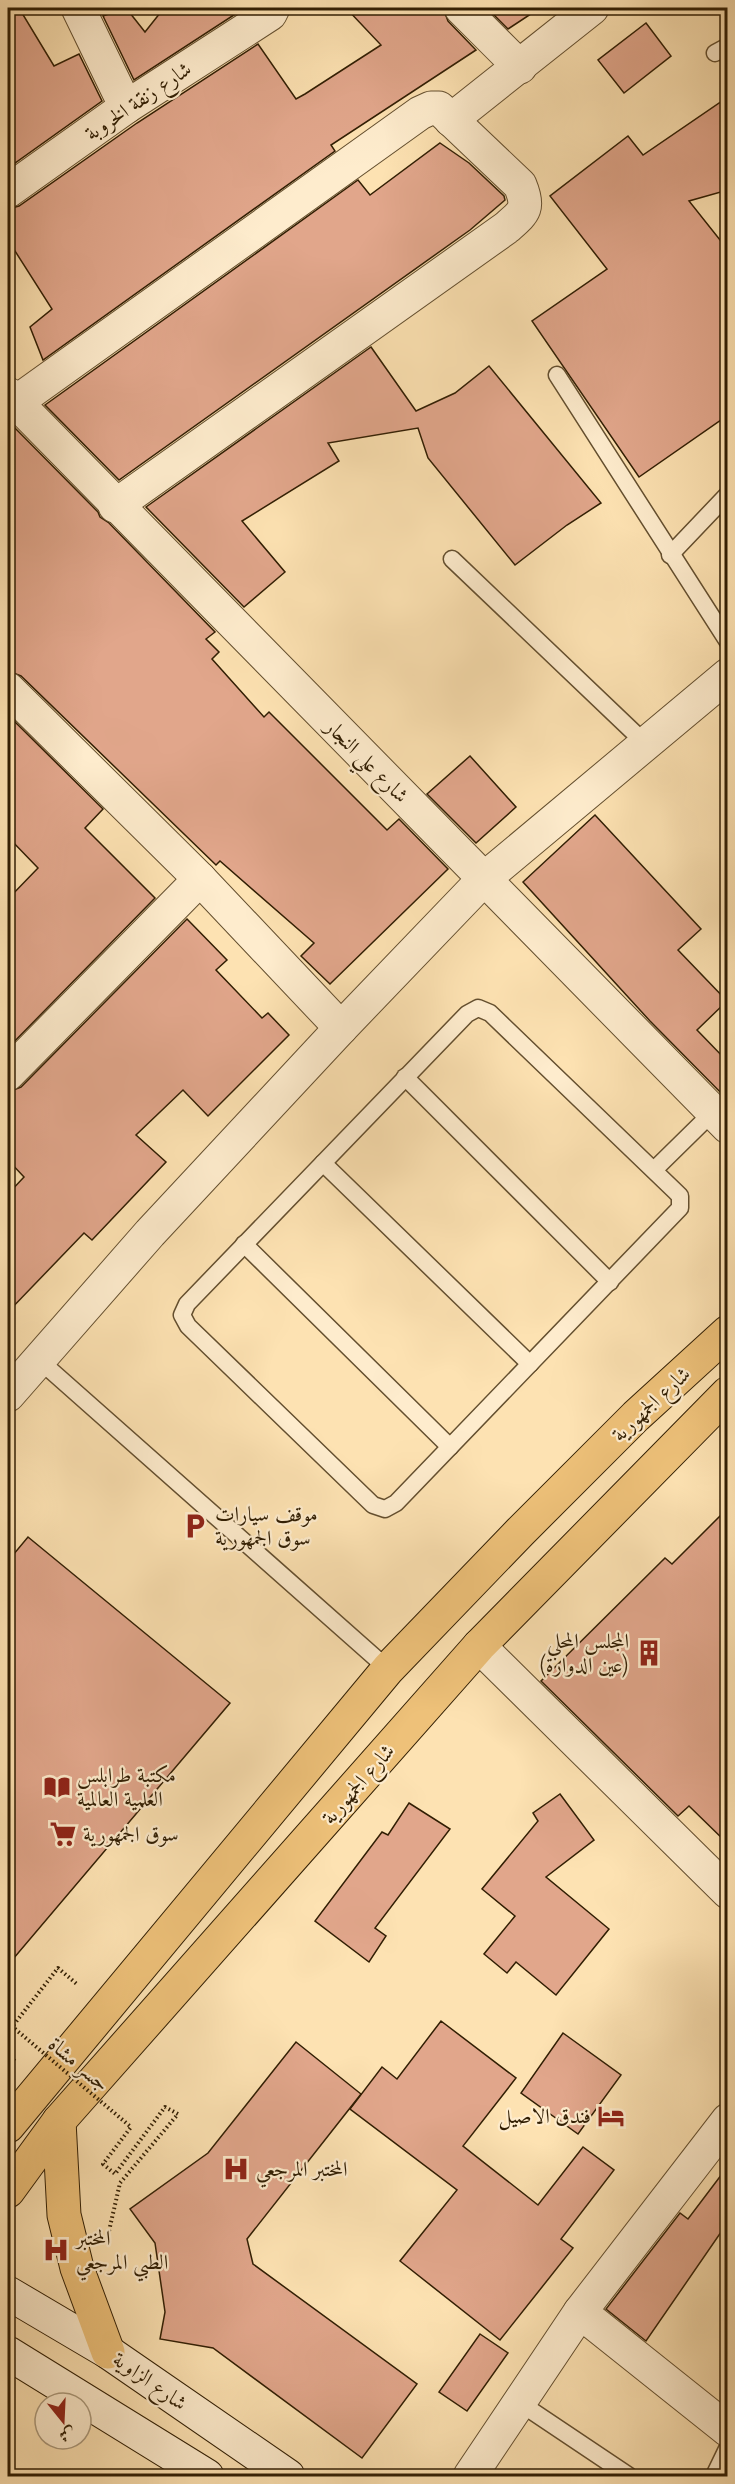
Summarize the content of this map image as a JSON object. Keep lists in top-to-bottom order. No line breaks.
{"streets":{"main road":["شارع الجمهورية"],"street":["شارع زنقة الخروبة","شارع علي النجار","شارع الزاوية"],"path":["جسر مشاة"]},"places":{"parking":["موقف سيارات سوق الجمهورية"],"building":["المجلس المحلي (عين الدوارة)"],"library":["مكتبة طرابلس العلمية العالمية"],"supermarket":["سوق الجمهورية"],"hotel":["فندق الاصيل"],"hospital":["المختبر المرجعي","المختبر الطبي المرجعي"]},"north":"bottom"}
